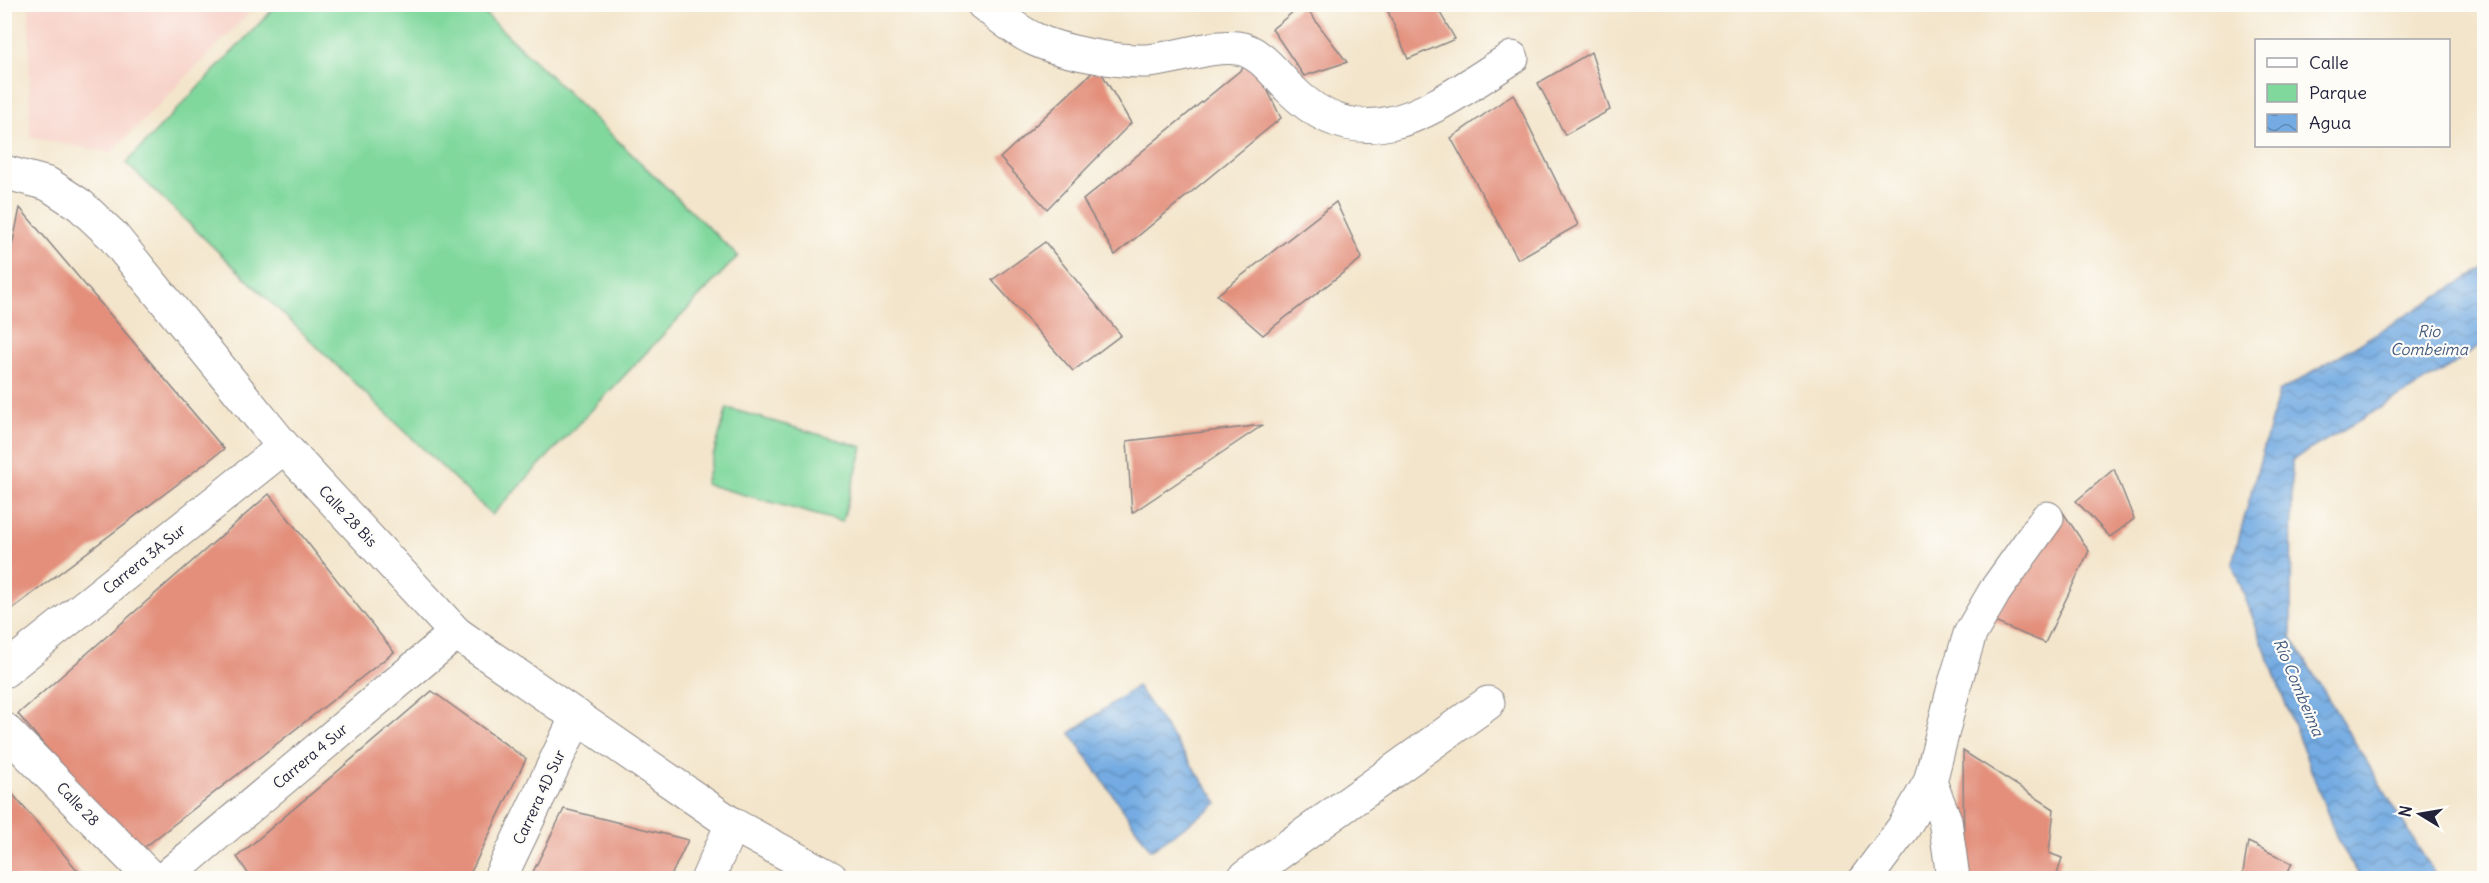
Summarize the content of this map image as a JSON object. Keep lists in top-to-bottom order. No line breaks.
{"streets":{"street":["Calle 28 Bis","Carrera 3A Sur","Carrera 4 Sur","Carrera 4D Sur","Calle 28"]},"crossings":[["Calle 28 Bis","Carrera 3A Sur"],["Calle 28 Bis","Carrera 4 Sur"],["Calle 28 Bis","Carrera 4D Sur"]],"water":["Rio Combeima","Río Combeima"],"legend":["Calle","Parque","Agua"],"north":"left"}
